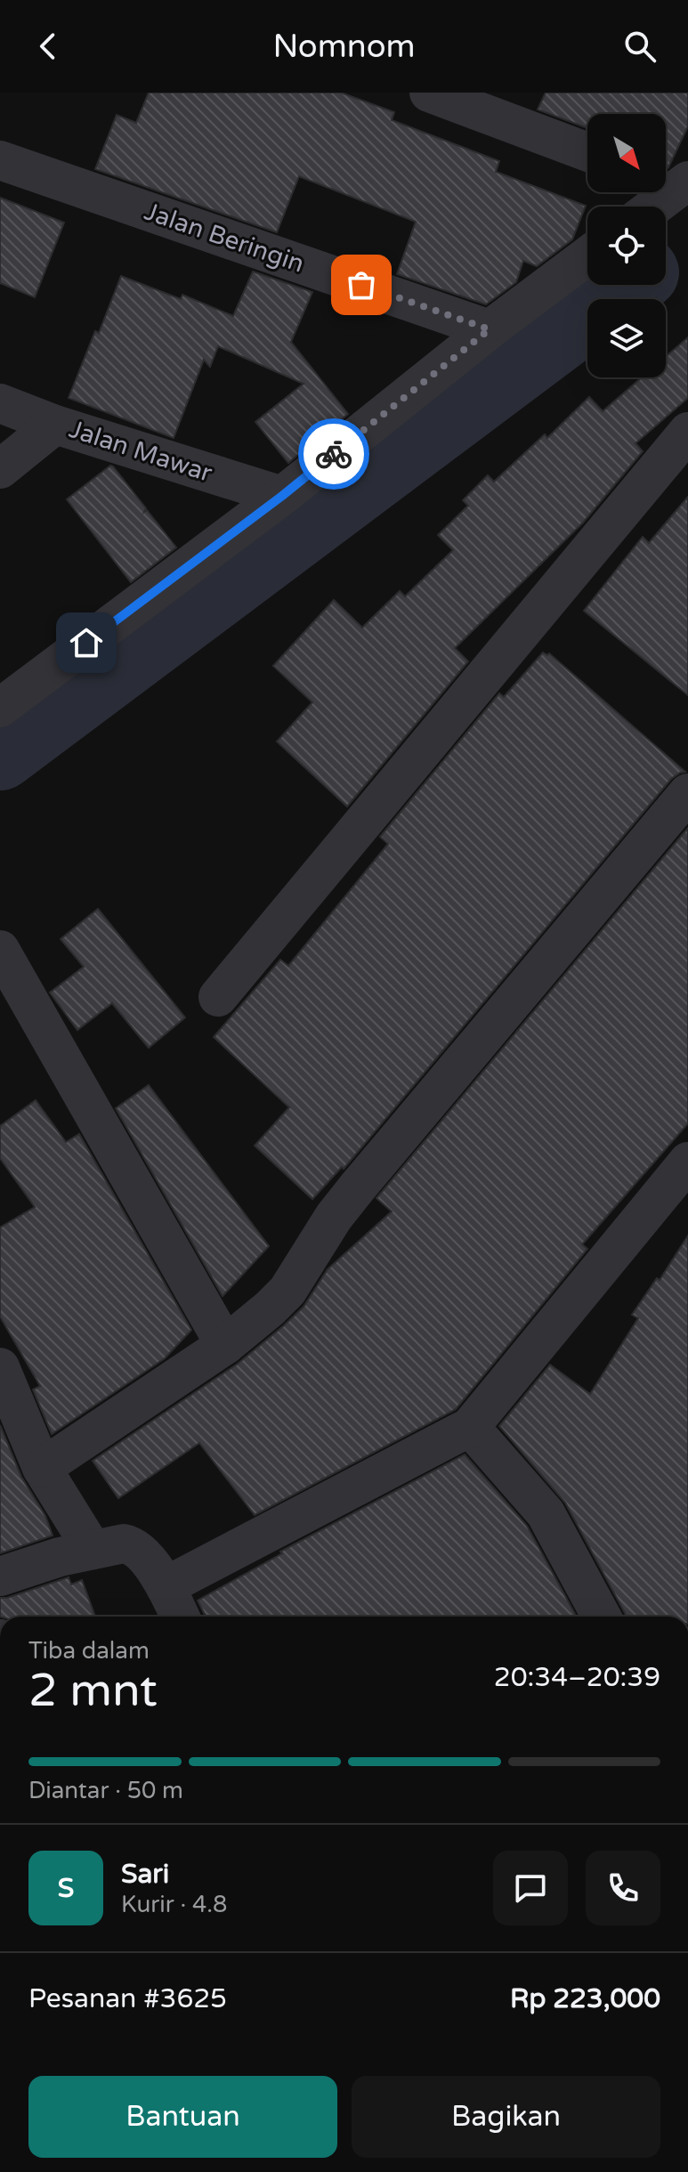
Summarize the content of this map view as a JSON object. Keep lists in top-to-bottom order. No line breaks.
{"streets":{"street":["Jalan Beringin","Jalan Mawar"]},"north":"bottom right","page":{"header":"Nomnom","heading":["2 mnt","Tiba dalam","20:34–20:39"],"panel":["Sari","Kurir · 4.8","Pesanan #3625","Rp 223,000"],"bar":"Diantar · 50 m","round":"S","buttons":["Bantuan","Bagikan"]}}
